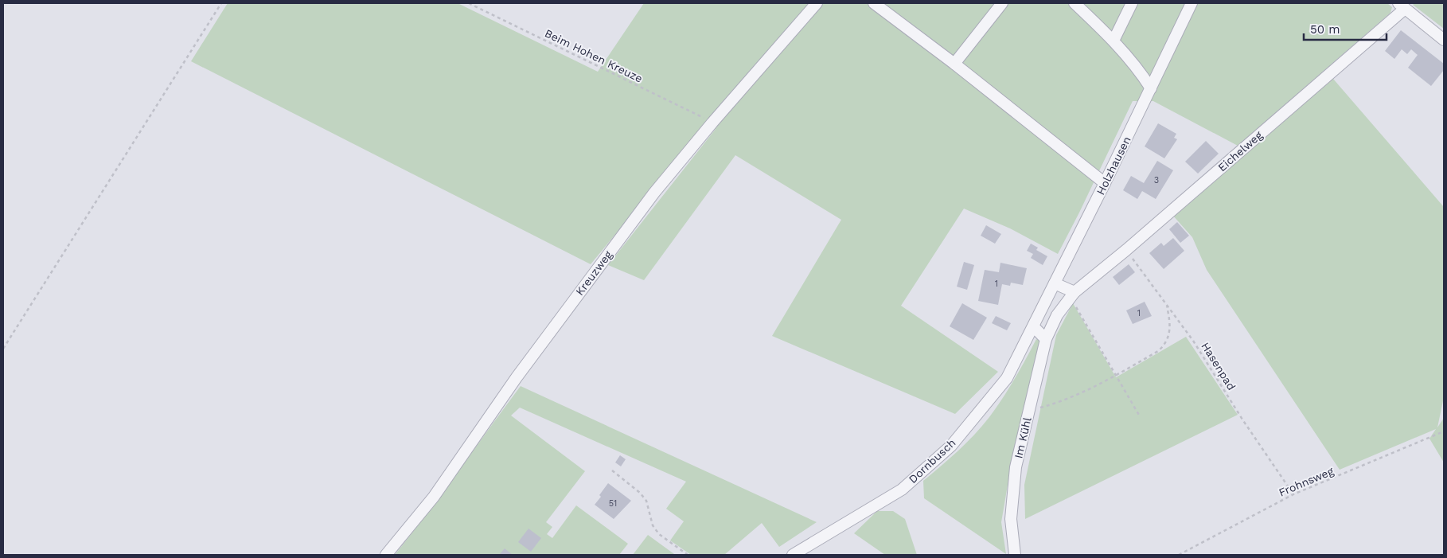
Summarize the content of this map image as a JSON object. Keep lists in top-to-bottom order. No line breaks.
{"streets":{"street":["Eichelweg","Holzhausen","Kreuzweg","Im Kühl","Dornbusch"],"path":["Beim Hohen Kreuze","Hasenpad","Frohnsweg"]},"crossings":[["Beim Hohen Kreuze","Kreuzweg"],["Eichelweg","Hasenpad"],["Eichelweg","Im Kühl"],["Holzhausen","Dornbusch"],["Hasenpad","Frohnsweg"]],"house_numbers":["3","1","1","51"],"scale_bar":"50 m"}
